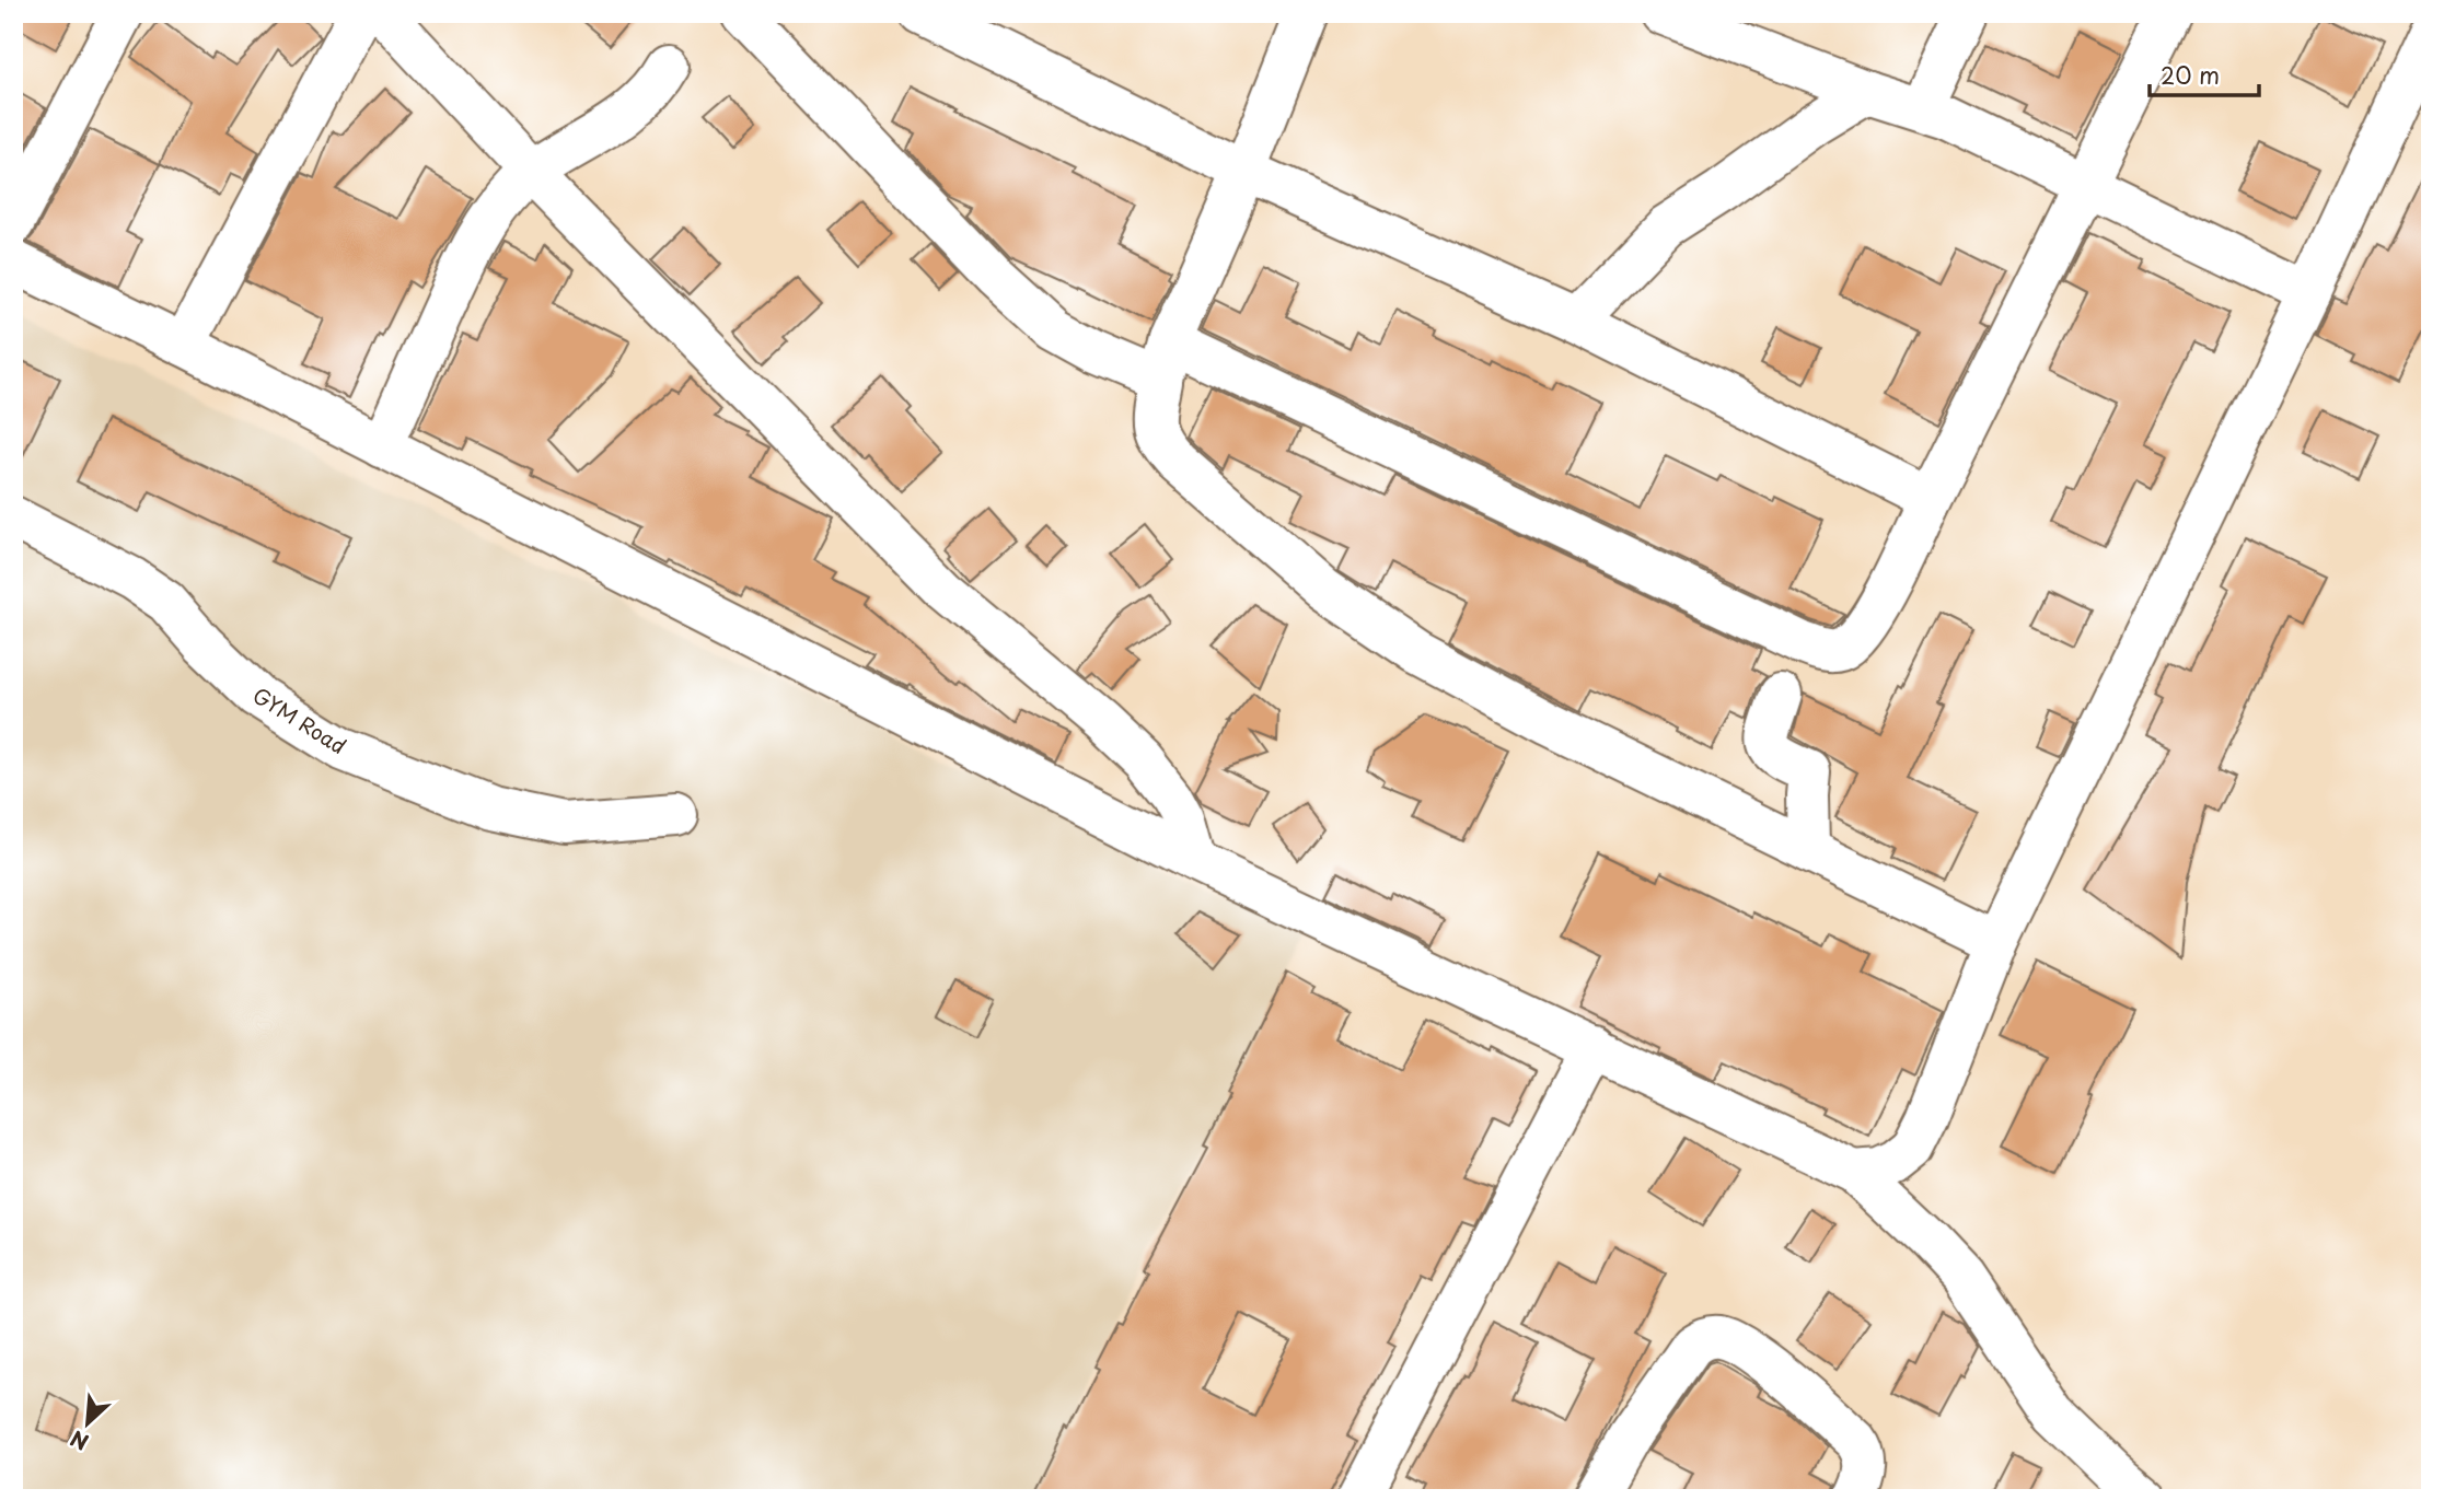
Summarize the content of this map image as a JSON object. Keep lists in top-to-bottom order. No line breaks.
{"streets":{"street":["GYM Road"]},"scale_bar":"20 m","north":"bottom left"}
